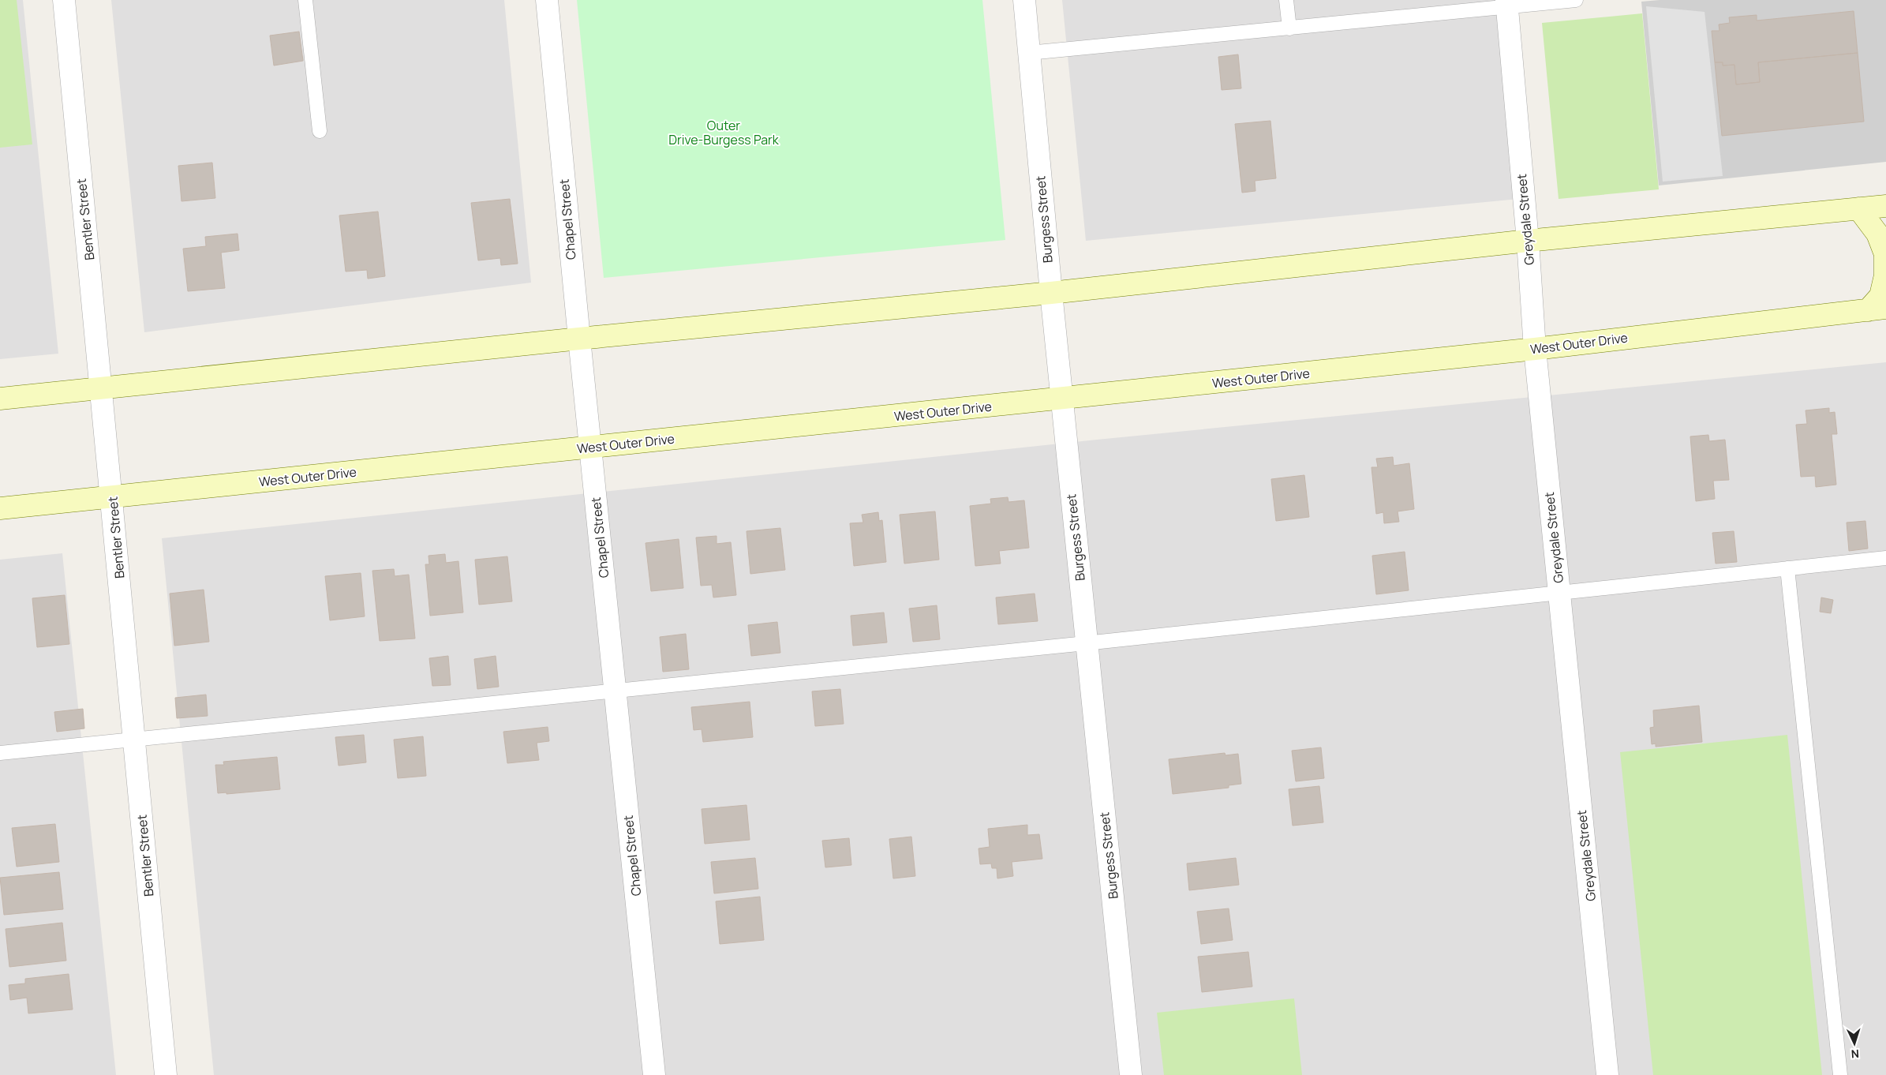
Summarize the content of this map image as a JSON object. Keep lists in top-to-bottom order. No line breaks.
{"streets":{"main road":["West Outer Drive"],"street":["Bentler Street","Chapel Street","Burgess Street","Greydale Street"]},"crossings":[["Bentler Street","West Outer Drive"],["Chapel Street","West Outer Drive"],["Burgess Street","West Outer Drive"],["Greydale Street","West Outer Drive"]],"parks":["Outer Drive-Burgess Park"],"north":"bottom"}
